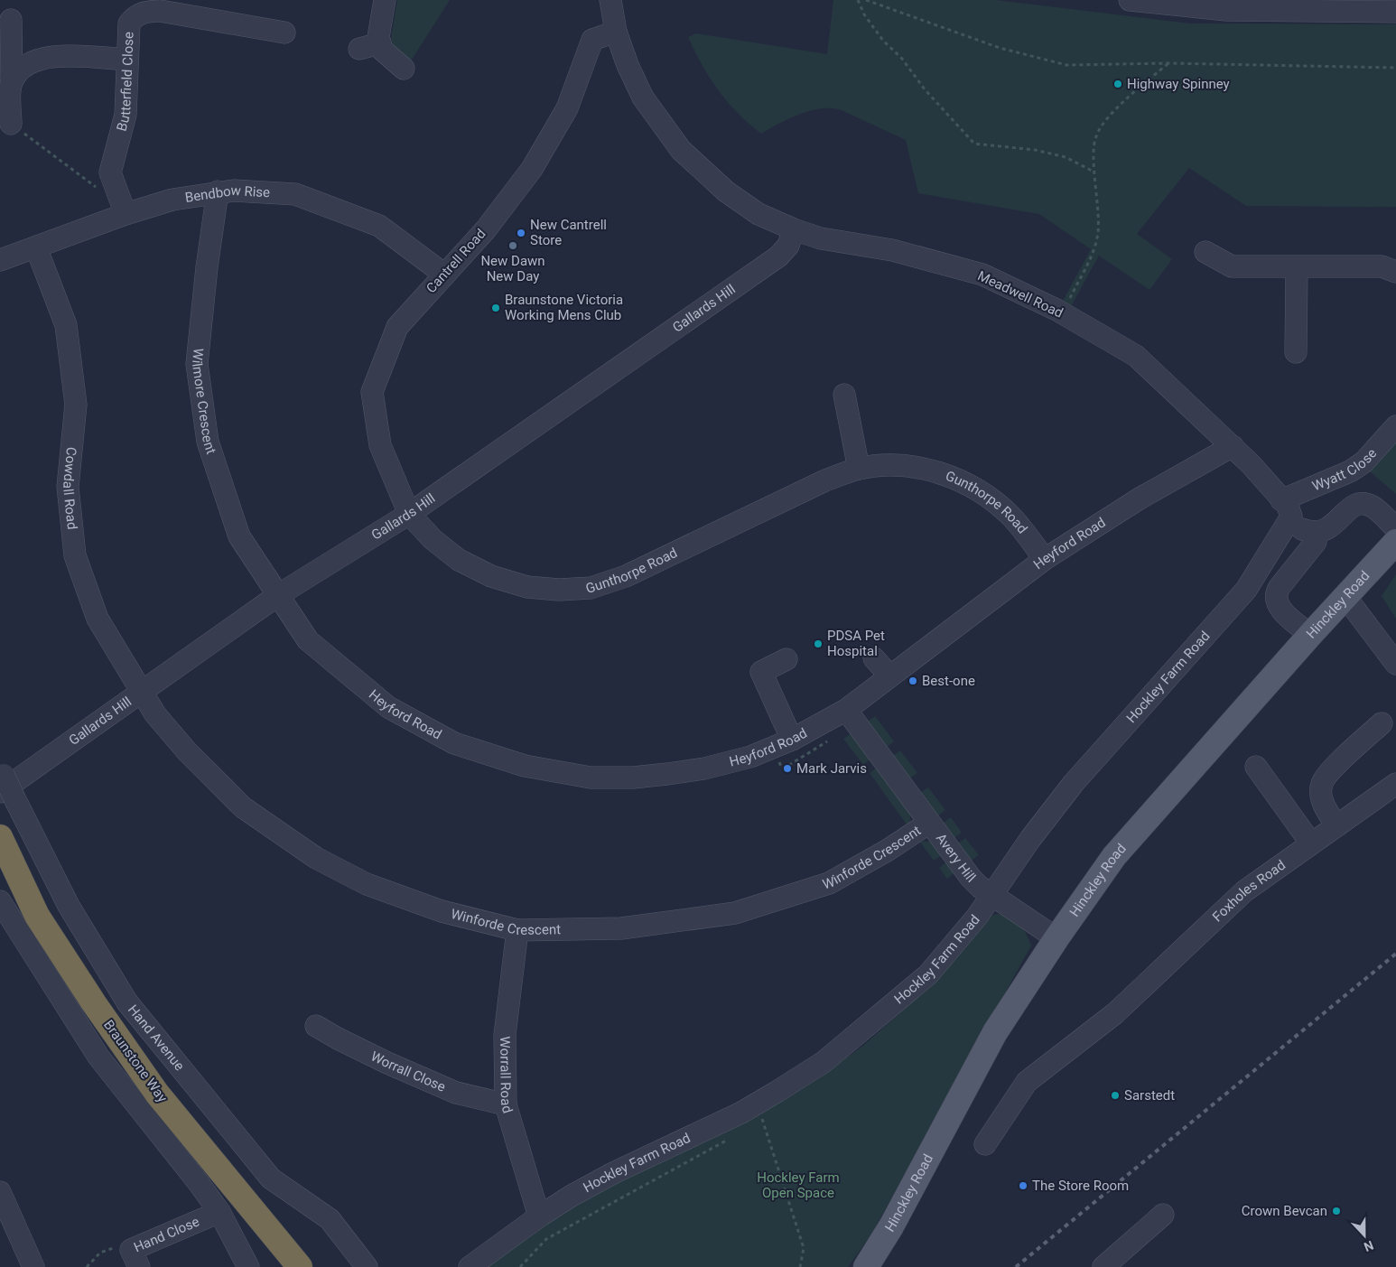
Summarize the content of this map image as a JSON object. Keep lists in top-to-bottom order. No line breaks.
{"streets":{"highway":["Braunstone Way"],"main road":["Hinckley Road"],"street":["Butterfield Close","Bendbow Rise","Cantrell Road","Meadwell Road","Gallards Hill","Wilmore Crescent","Wyatt Close","Cowdall Road","Gunthorpe Road","Heyford Road","Hockley Farm Road","Winforde Crescent","Avery Hill","Foxholes Road","Hand Avenue","Worrall Close","Worrall Road","Hand Close"]},"crossings":[["Butterfield Close","Bendbow Rise"],["Bendbow Rise","Cantrell Road"],["Bendbow Rise","Wilmore Crescent"],["Bendbow Rise","Cowdall Road"],["Cantrell Road","Meadwell Road"],["Cantrell Road","Gallards Hill"],["Cantrell Road","Gunthorpe Road"],["Meadwell Road","Gallards Hill"],["Meadwell Road","Wyatt Close"],["Meadwell Road","Heyford Road"],["Meadwell Road","Hockley Farm Road"],["Gallards Hill","Wilmore Crescent"],["Gallards Hill","Cowdall Road"],["Gallards Hill","Gunthorpe Road"],["Gallards Hill","Heyford Road"],["Gallards Hill","Winforde Crescent"],["Gallards Hill","Hand Avenue"],["Wilmore Crescent","Heyford Road"],["Cowdall Road","Winforde Crescent"],["Gunthorpe Road","Heyford Road"],["Heyford Road","Avery Hill"],["Hinckley Road","Avery Hill"],["Hockley Farm Road","Avery Hill"],["Hockley Farm Road","Worrall Road"],["Winforde Crescent","Avery Hill"],["Winforde Crescent","Worrall Road"],["Worrall Close","Worrall Road"]],"parks":["Hockley Farm Open Space"],"places":["Highway Spinney","New Cantrell Store","New Dawn New Day","Braunstone Victoria Working Mens Club","PDSA Pet Hospital","Best-one","Mark Jarvis","Sarstedt","The Store Room","Crown Bevcan"],"north":"bottom"}
